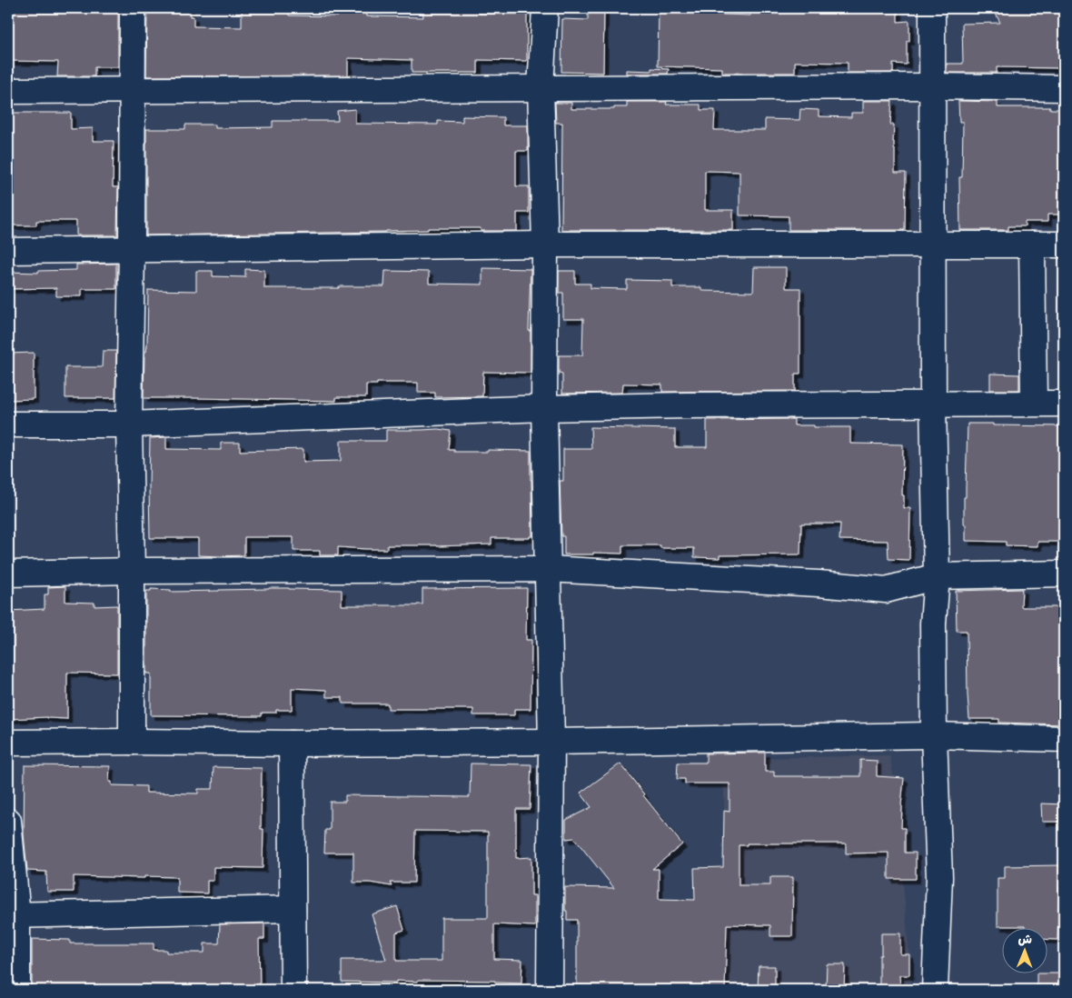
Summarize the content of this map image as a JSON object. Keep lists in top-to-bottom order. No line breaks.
{"north":"top"}
